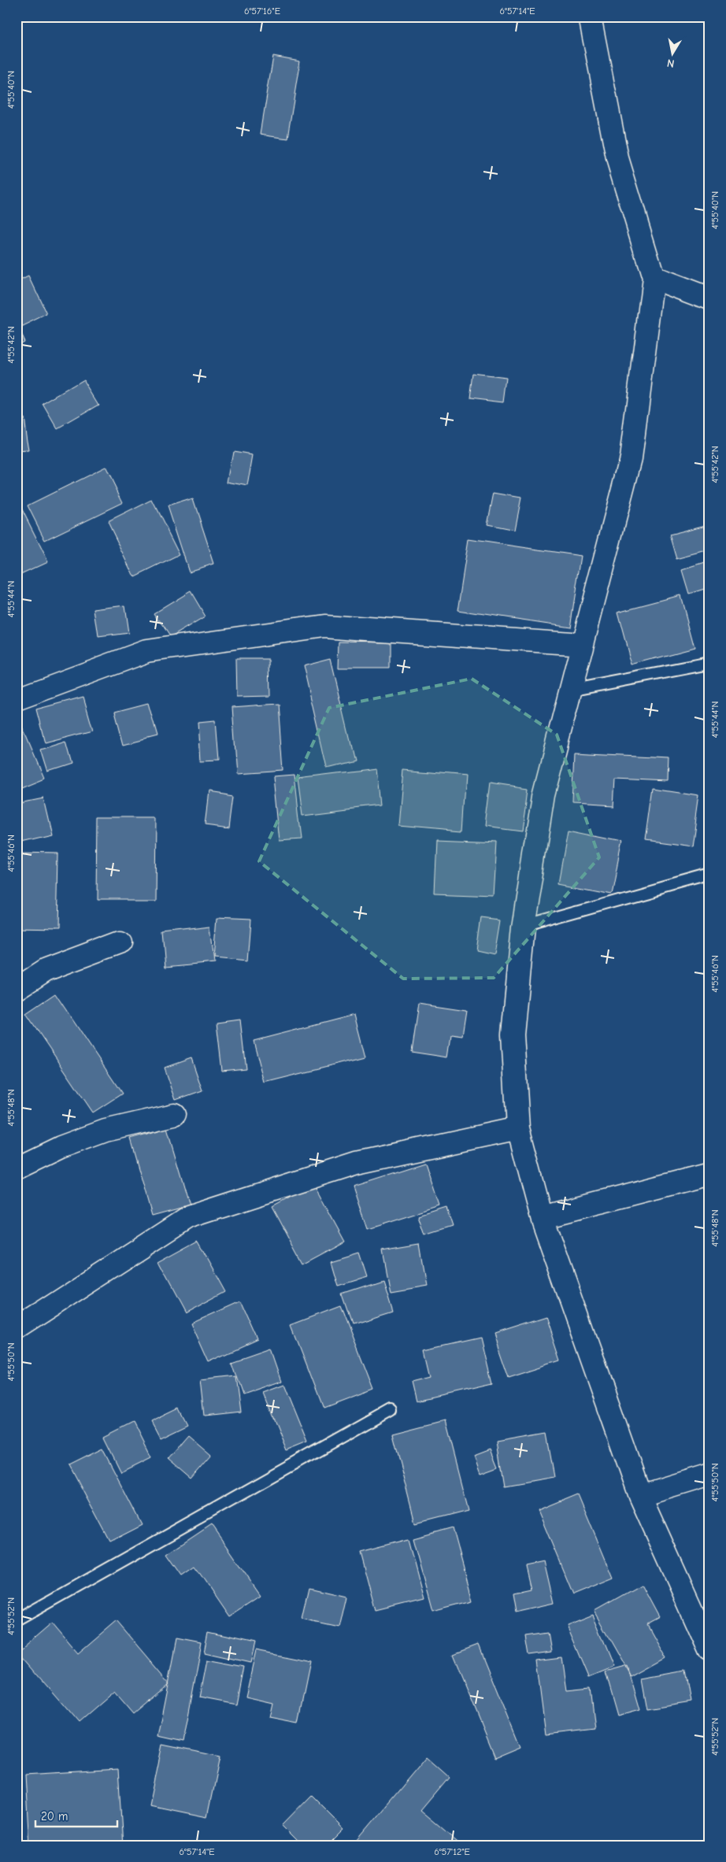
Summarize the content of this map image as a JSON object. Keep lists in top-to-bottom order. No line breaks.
{"scale_bar":"20 m","north":"bottom","coordinates":["6°57'16\"E","6°57'14\"E","4°55'40\"N","4°55'42\"N","4°55'44\"N","4°55'46\"N","4°55'48\"N","4°55'50\"N","4°55'52\"N","6°57'12\"E"]}
